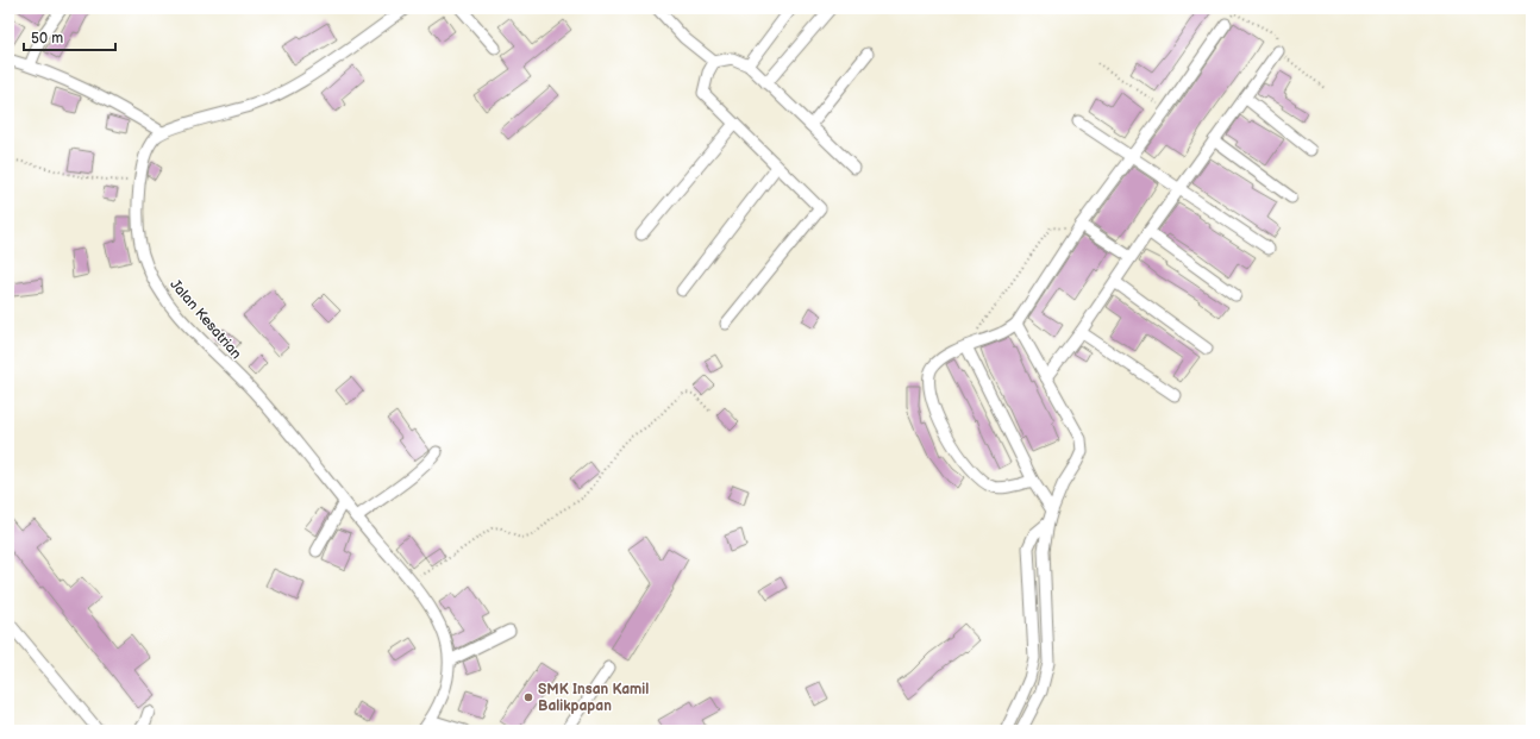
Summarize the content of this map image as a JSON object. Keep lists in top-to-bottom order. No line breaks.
{"streets":{"street":["Jalan Kesatrian"]},"places":["SMK Insan Kamil Balikpapan"],"scale_bar":"50 m"}
